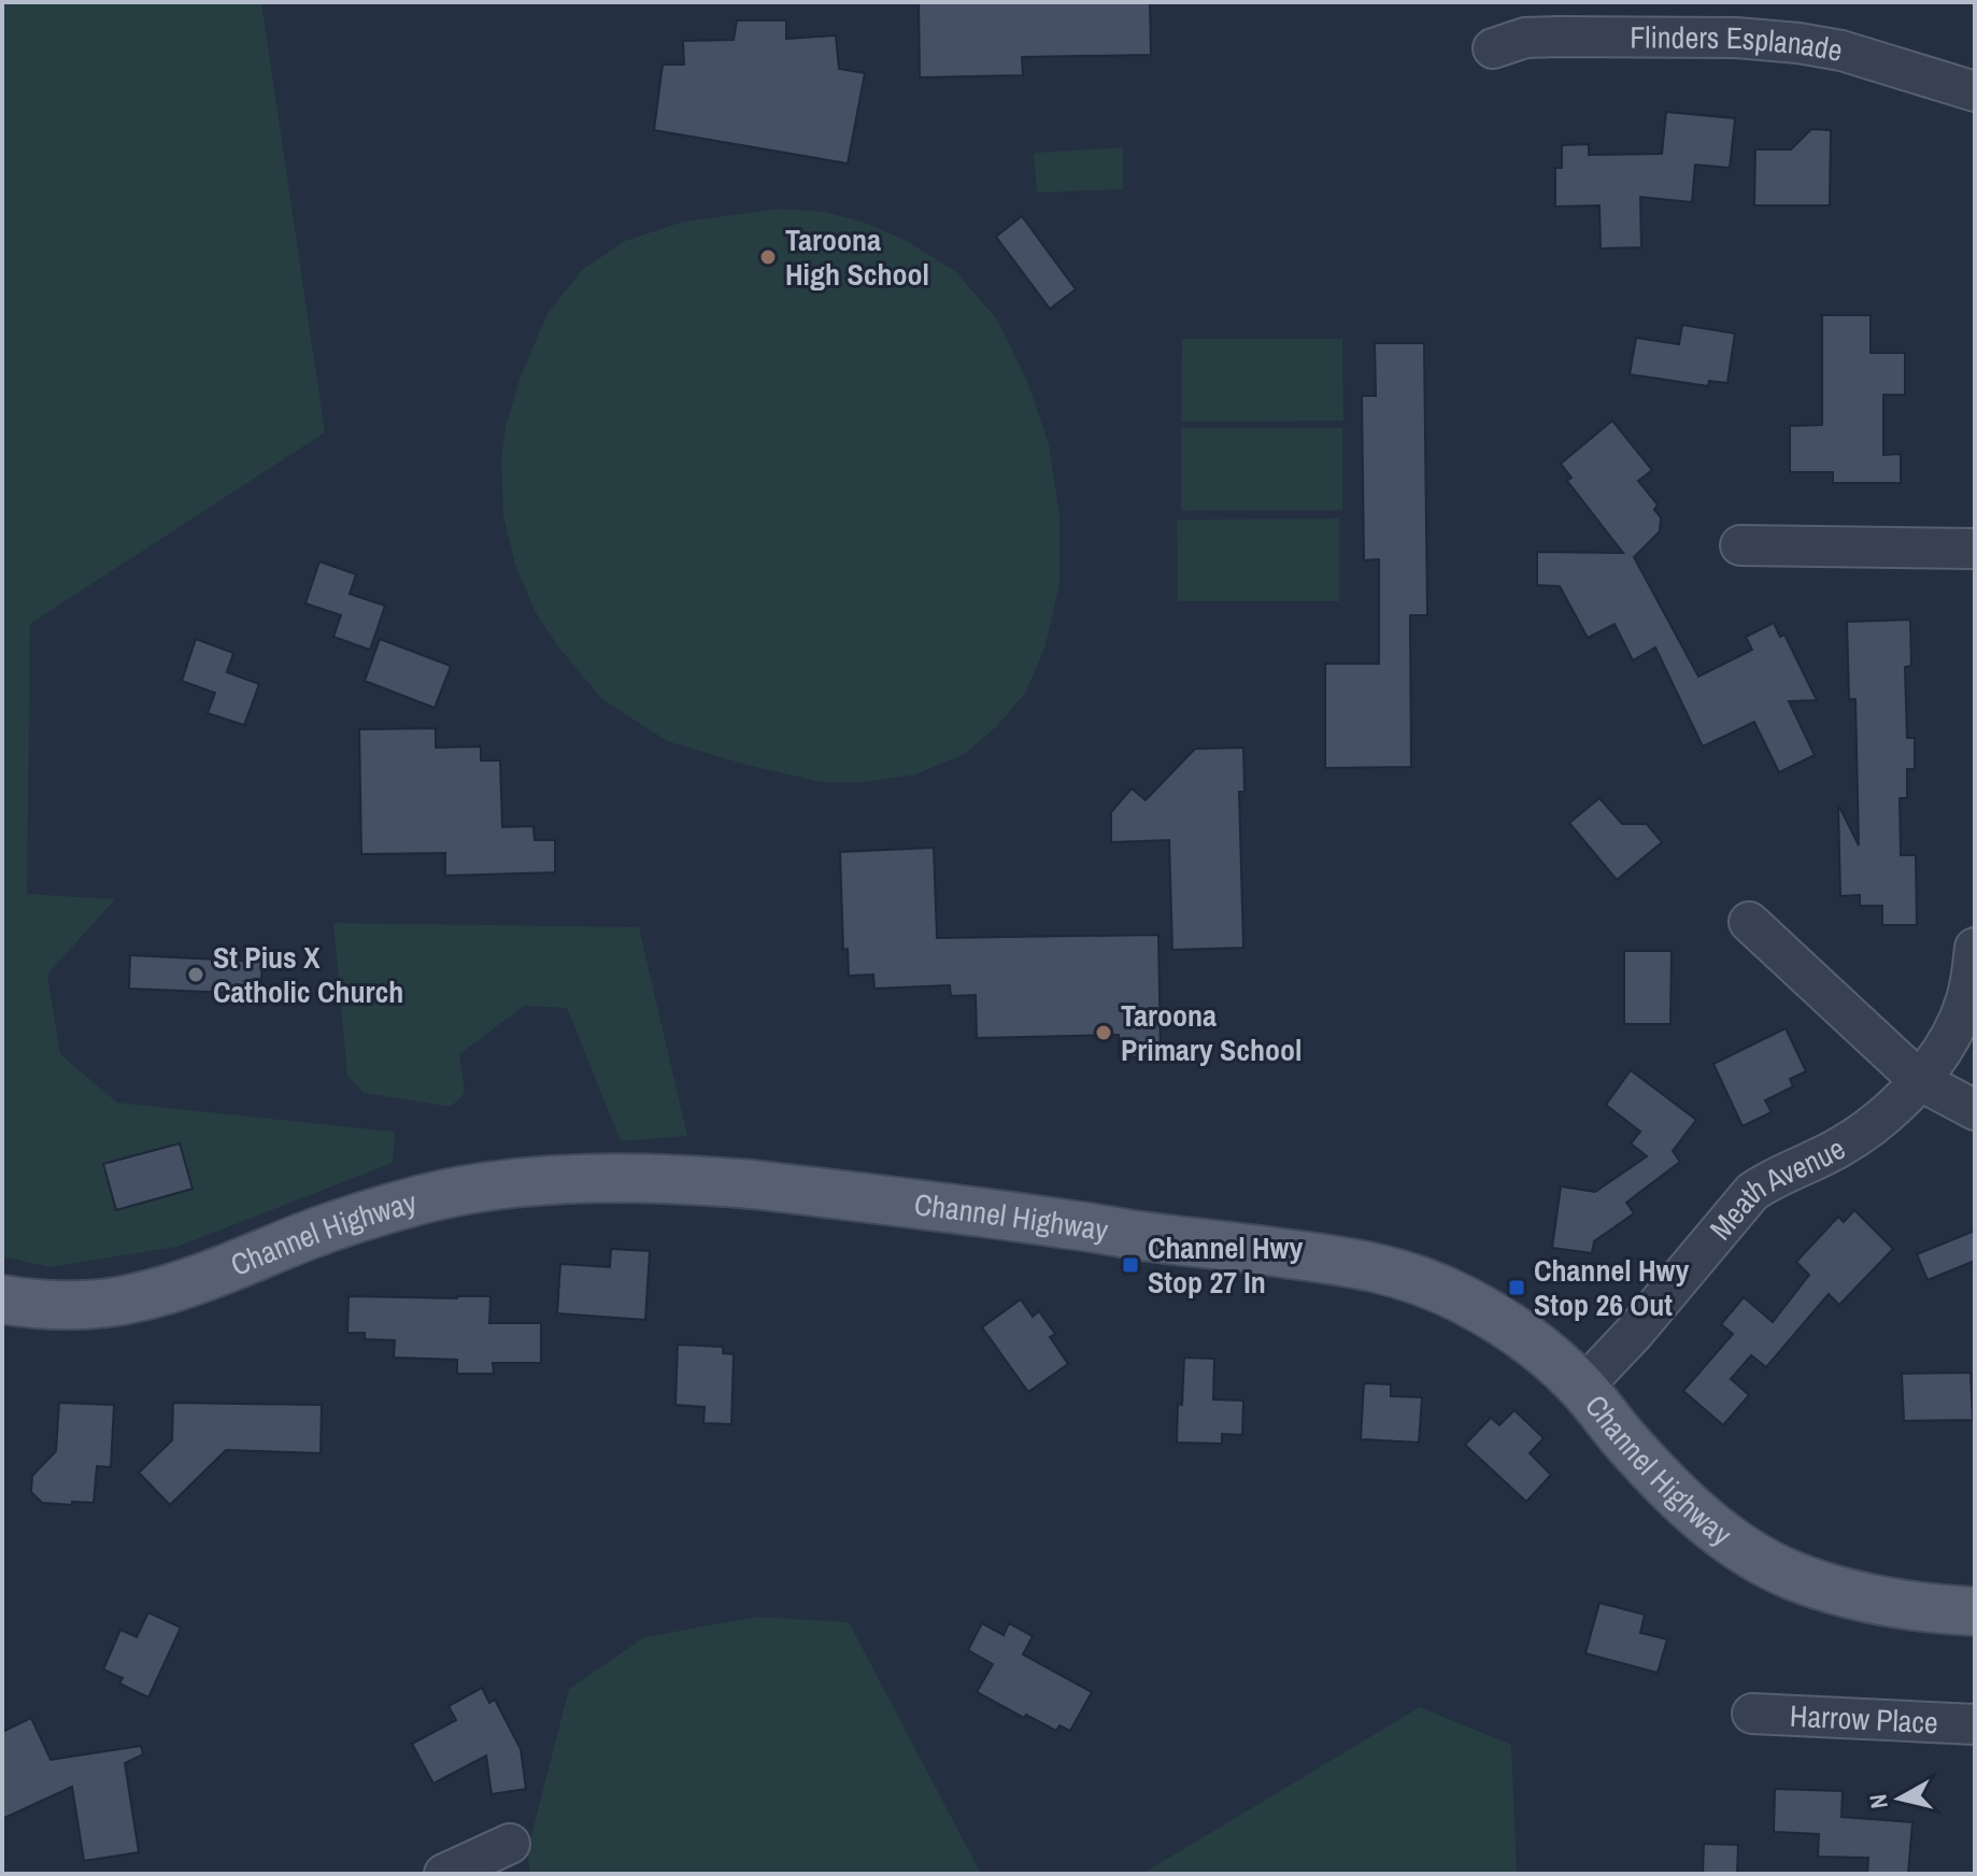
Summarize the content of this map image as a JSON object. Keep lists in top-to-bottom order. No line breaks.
{"streets":{"main road":["Channel Highway"],"street":["Flinders Esplanade","Meath Avenue","Harrow Place"]},"crossings":[["Meath Avenue","Channel Highway"]],"places":{"other":["Taroona High School","St Pius X Catholic Church","Taroona Primary School"],"transit":["Channel Hwy Stop 27 In","Channel Hwy Stop 26 Out"]},"north":"left"}
